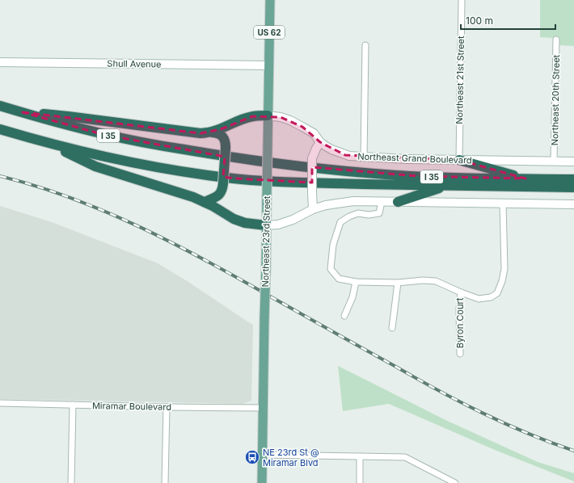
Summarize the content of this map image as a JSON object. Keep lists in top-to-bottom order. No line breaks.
{"streets":{"highway":["I 35"],"main road":["US 62","Shull Avenue","Northeast Grand Boulevard","Northeast 23rd Street"],"street":["Northeast 21st Street","Northeast 20th Street","Byron Court","Miramar Boulevard"]},"crossings":[["Shull Avenue","Northeast 23rd Street"],["Northeast 21st Street","Northeast Grand Boulevard"],["Northeast 20th Street","Northeast Grand Boulevard"],["Northeast Grand Boulevard","Northeast 23rd Street"],["Northeast 23rd Street","Miramar Boulevard"]],"places":{"bus stop":["NE 23rd St @ Miramar Blvd"]},"scale_bar":"100 m"}
